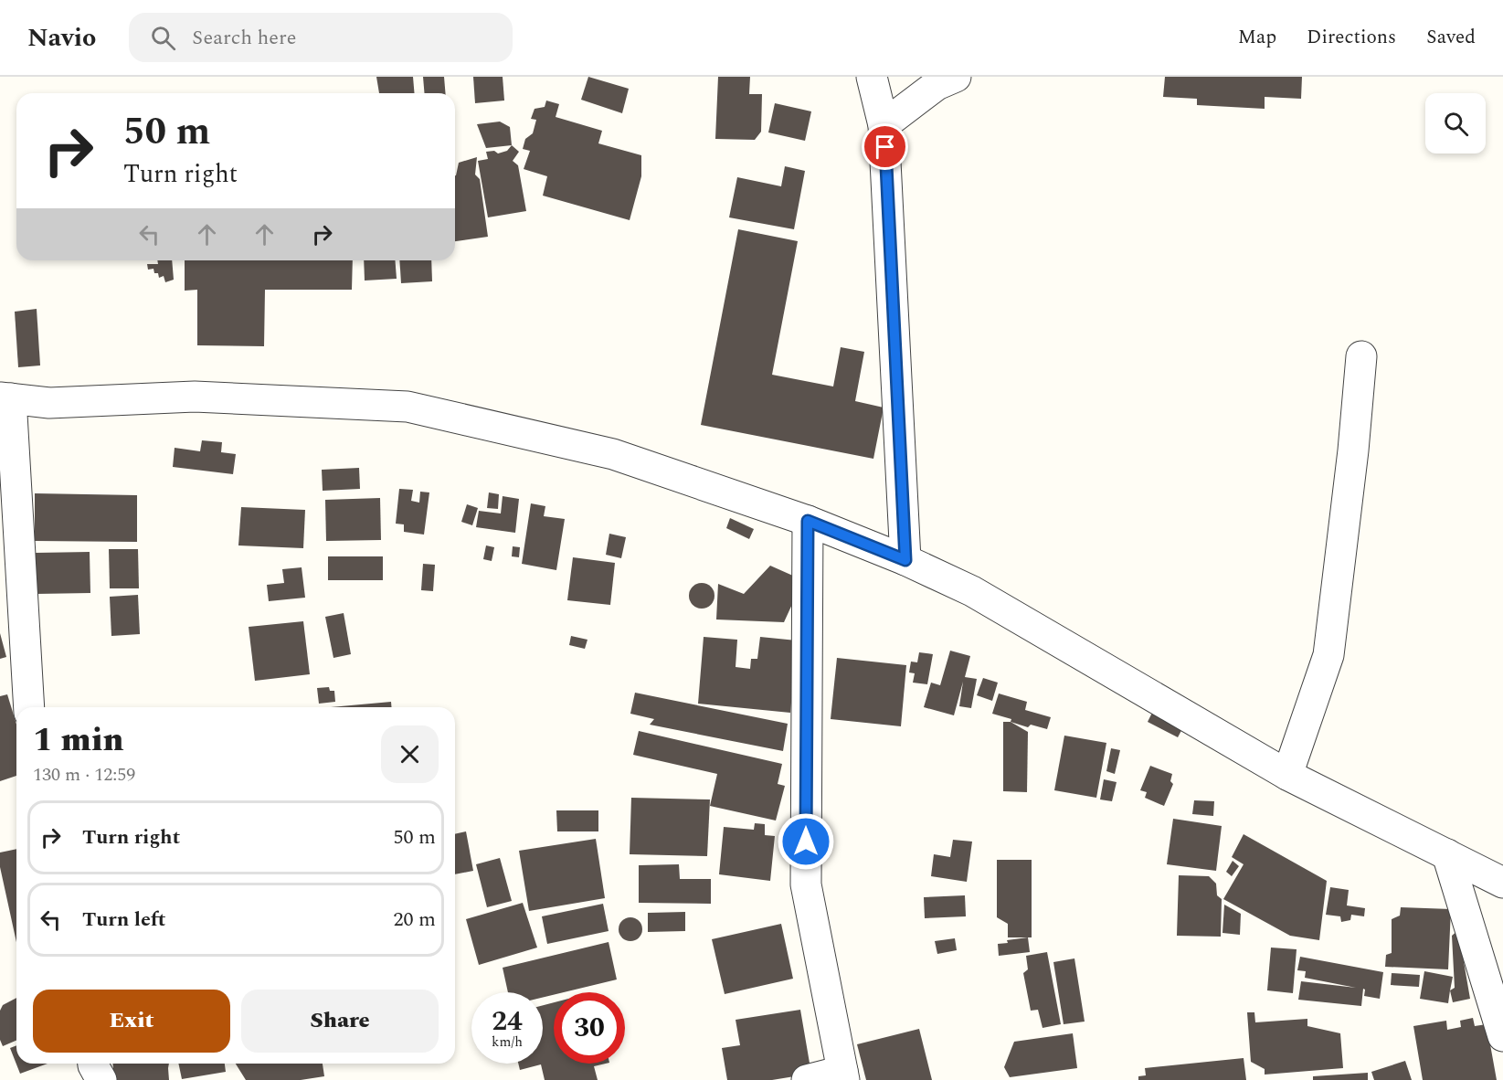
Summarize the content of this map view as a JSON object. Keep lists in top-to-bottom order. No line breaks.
{"page":{"header":"Navio","search":"Search here","nav":["Map","Directions","Saved"],"turn":["50 m","Turn right"],"heading":["1 min","130 m · 12:59"],"list":[{"name":"Turn right","value":"50 m"},{"name":"Turn left","value":"20 m"}],"buttons":["Exit","Share"],"speed":"24 km/h","limit":"30"}}
